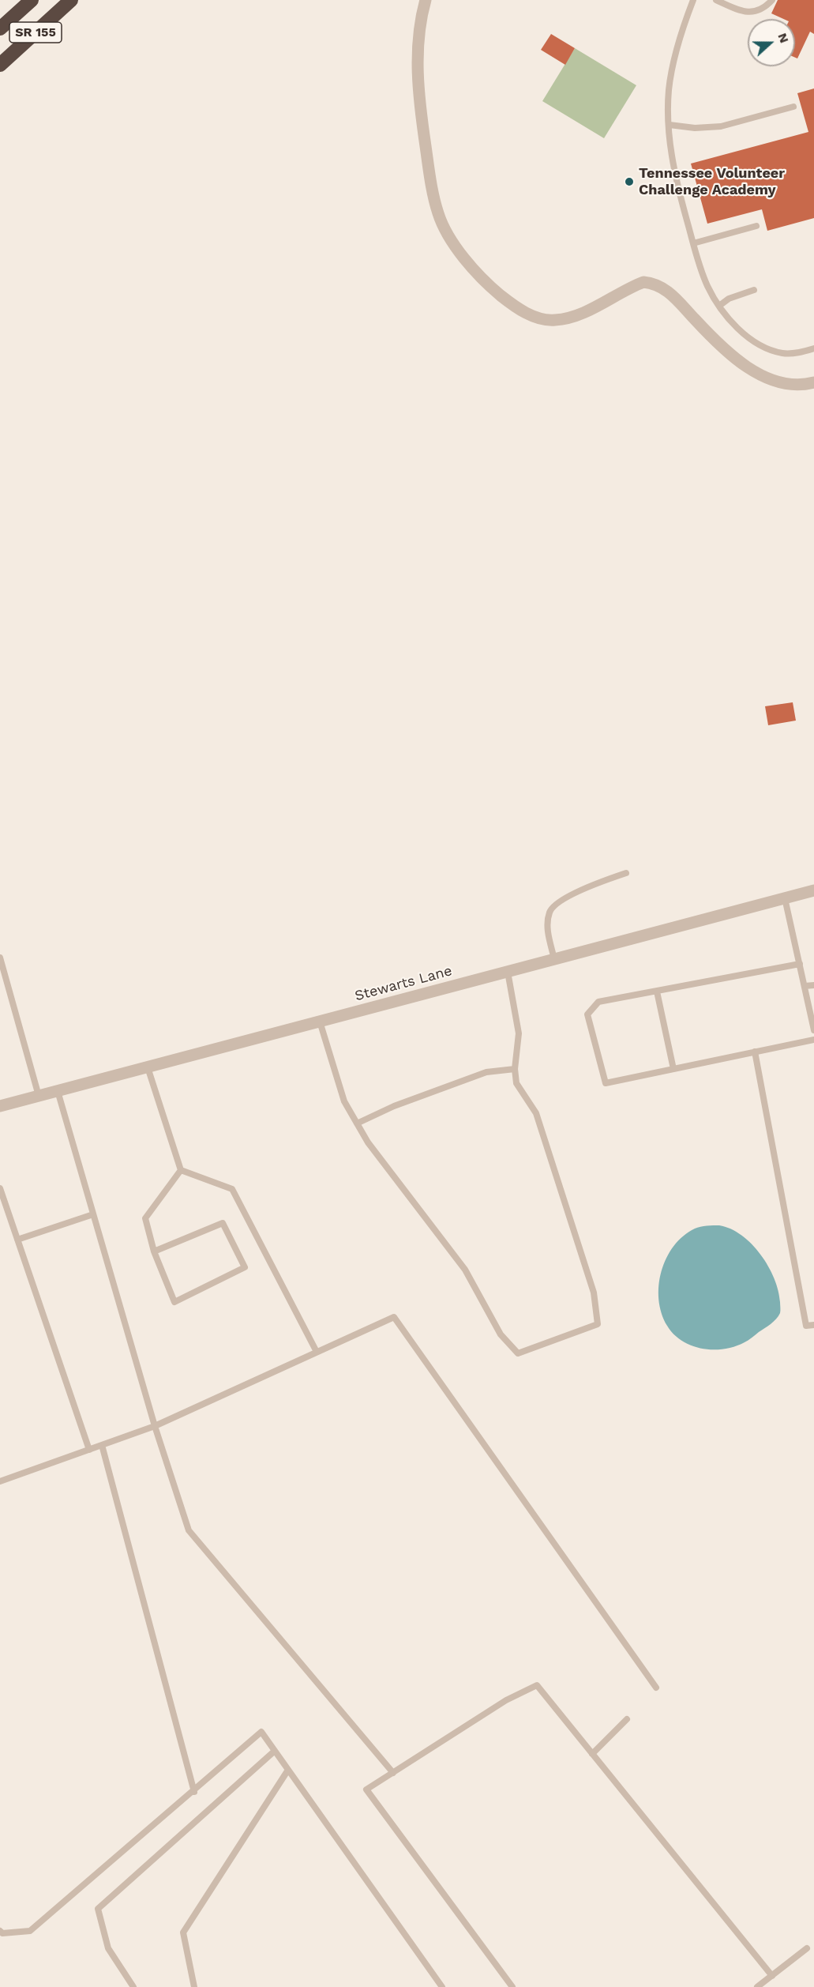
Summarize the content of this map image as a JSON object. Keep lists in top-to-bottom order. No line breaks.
{"streets":{"highway":["SR 155"],"street":["Stewarts Lane"]},"places":["Tennessee Volunteer Challenge Academy"],"north":"right"}
